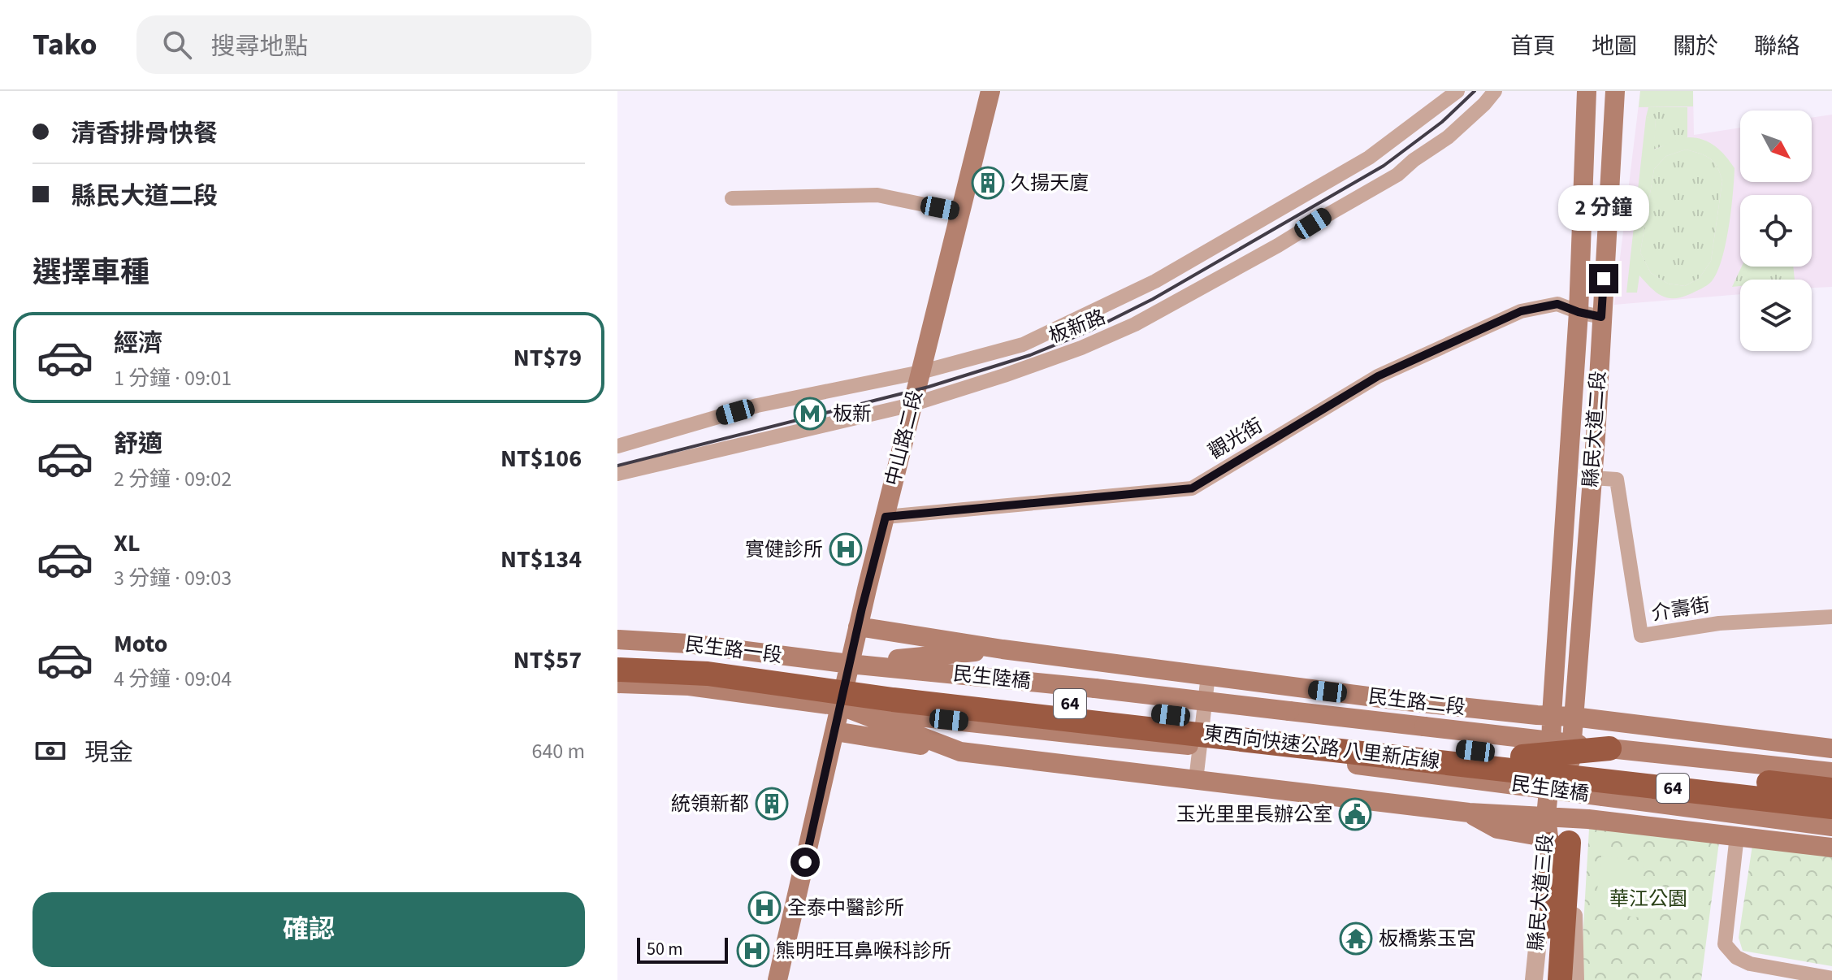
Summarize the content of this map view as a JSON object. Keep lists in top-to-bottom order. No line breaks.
{"streets":{"highway":["64","東西向快速公路 八里新店線"],"main road":["縣民大道二段","中山路二段","民生路一段","民生陸橋","民生路二段","縣民大道三段"],"street":["板新路","觀光街","介壽街"]},"crossings":[["板新路","中山路二段"],["縣民大道二段","觀光街"],["縣民大道二段","介壽街"],["縣民大道二段","民生路二段"],["縣民大道二段","縣民大道三段"],["中山路二段","觀光街"],["中山路二段","民生路一段"],["中山路二段","民生陸橋"],["中山路二段","民生路二段"],["民生路一段","民生陸橋"],["民生路一段","民生路二段"],["民生陸橋","民生路二段"]],"parks":["華江公園"],"places":{"building":["久揚天廈","統領新都"],"metro station":["板新"],"hospital":["實健診所","全泰中醫診所","熊明旺耳鼻喉科診所"],"public building":["玉光里里長辦公室"],"temple":["板橋紫玉宮"]},"scale_bar":"50 m","north":"bottom right","page":{"header":"Tako","search":"搜尋地點","nav":["首頁","地圖","關於","聯絡"],"banner":["清香排骨快餐","縣民大道二段"],"bubble":"2 分鐘","heading":"選擇車種","list":[{"name":"經濟","note":"1 分鐘 · 09:01","value":"NT$79"},{"name":"舒適","note":"2 分鐘 · 09:02","value":"NT$106"},{"name":"XL","note":"3 分鐘 · 09:03","value":"NT$134"},{"name":"Moto","note":"4 分鐘 · 09:04","value":"NT$57"}],"pay":["現金","640 m"],"buttons":"確認","scale":"50 m"}}
